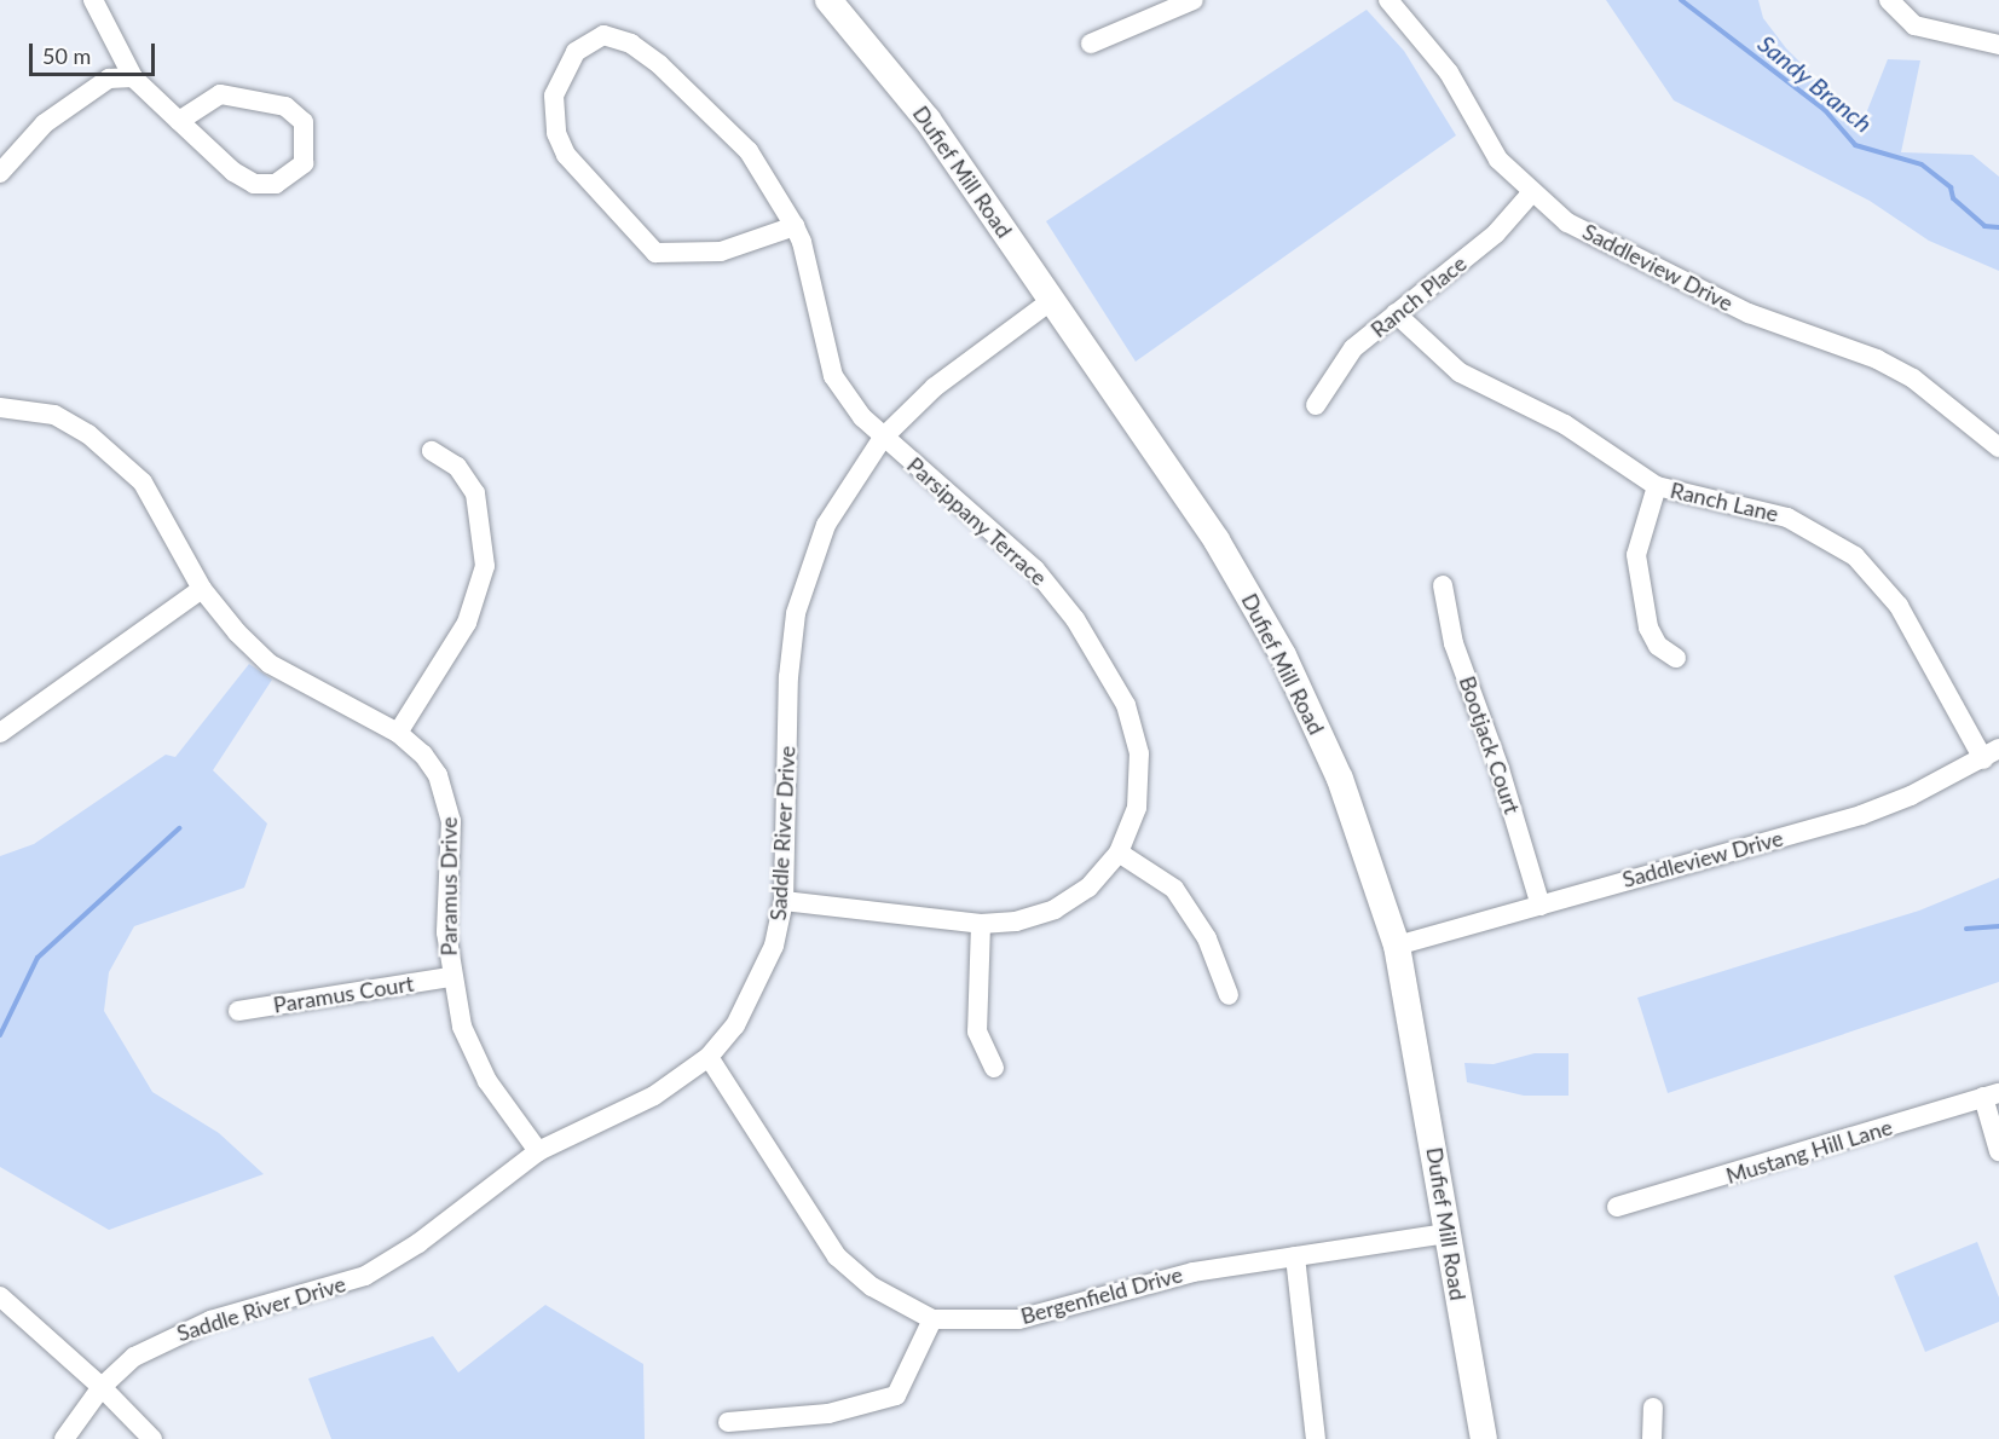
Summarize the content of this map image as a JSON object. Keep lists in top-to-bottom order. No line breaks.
{"streets":{"main road":["Dufief Mill Road"],"street":["Saddleview Drive","Ranch Place","Ranch Lane","Parsippany Terrace","Bootjack Court","Saddle River Drive","Paramus Drive","Paramus Court","Mustang Hill Lane","Bergenfield Drive"]},"crossings":[["Dufief Mill Road","Saddleview Drive"],["Dufief Mill Road","Saddle River Drive"],["Dufief Mill Road","Bergenfield Drive"],["Saddleview Drive","Ranch Place"],["Saddleview Drive","Ranch Lane"],["Saddleview Drive","Bootjack Court"],["Ranch Place","Ranch Lane"],["Parsippany Terrace","Saddle River Drive"],["Saddle River Drive","Paramus Drive"],["Saddle River Drive","Bergenfield Drive"],["Paramus Drive","Paramus Court"]],"water":["Sandy Branch"],"scale_bar":"50 m"}
